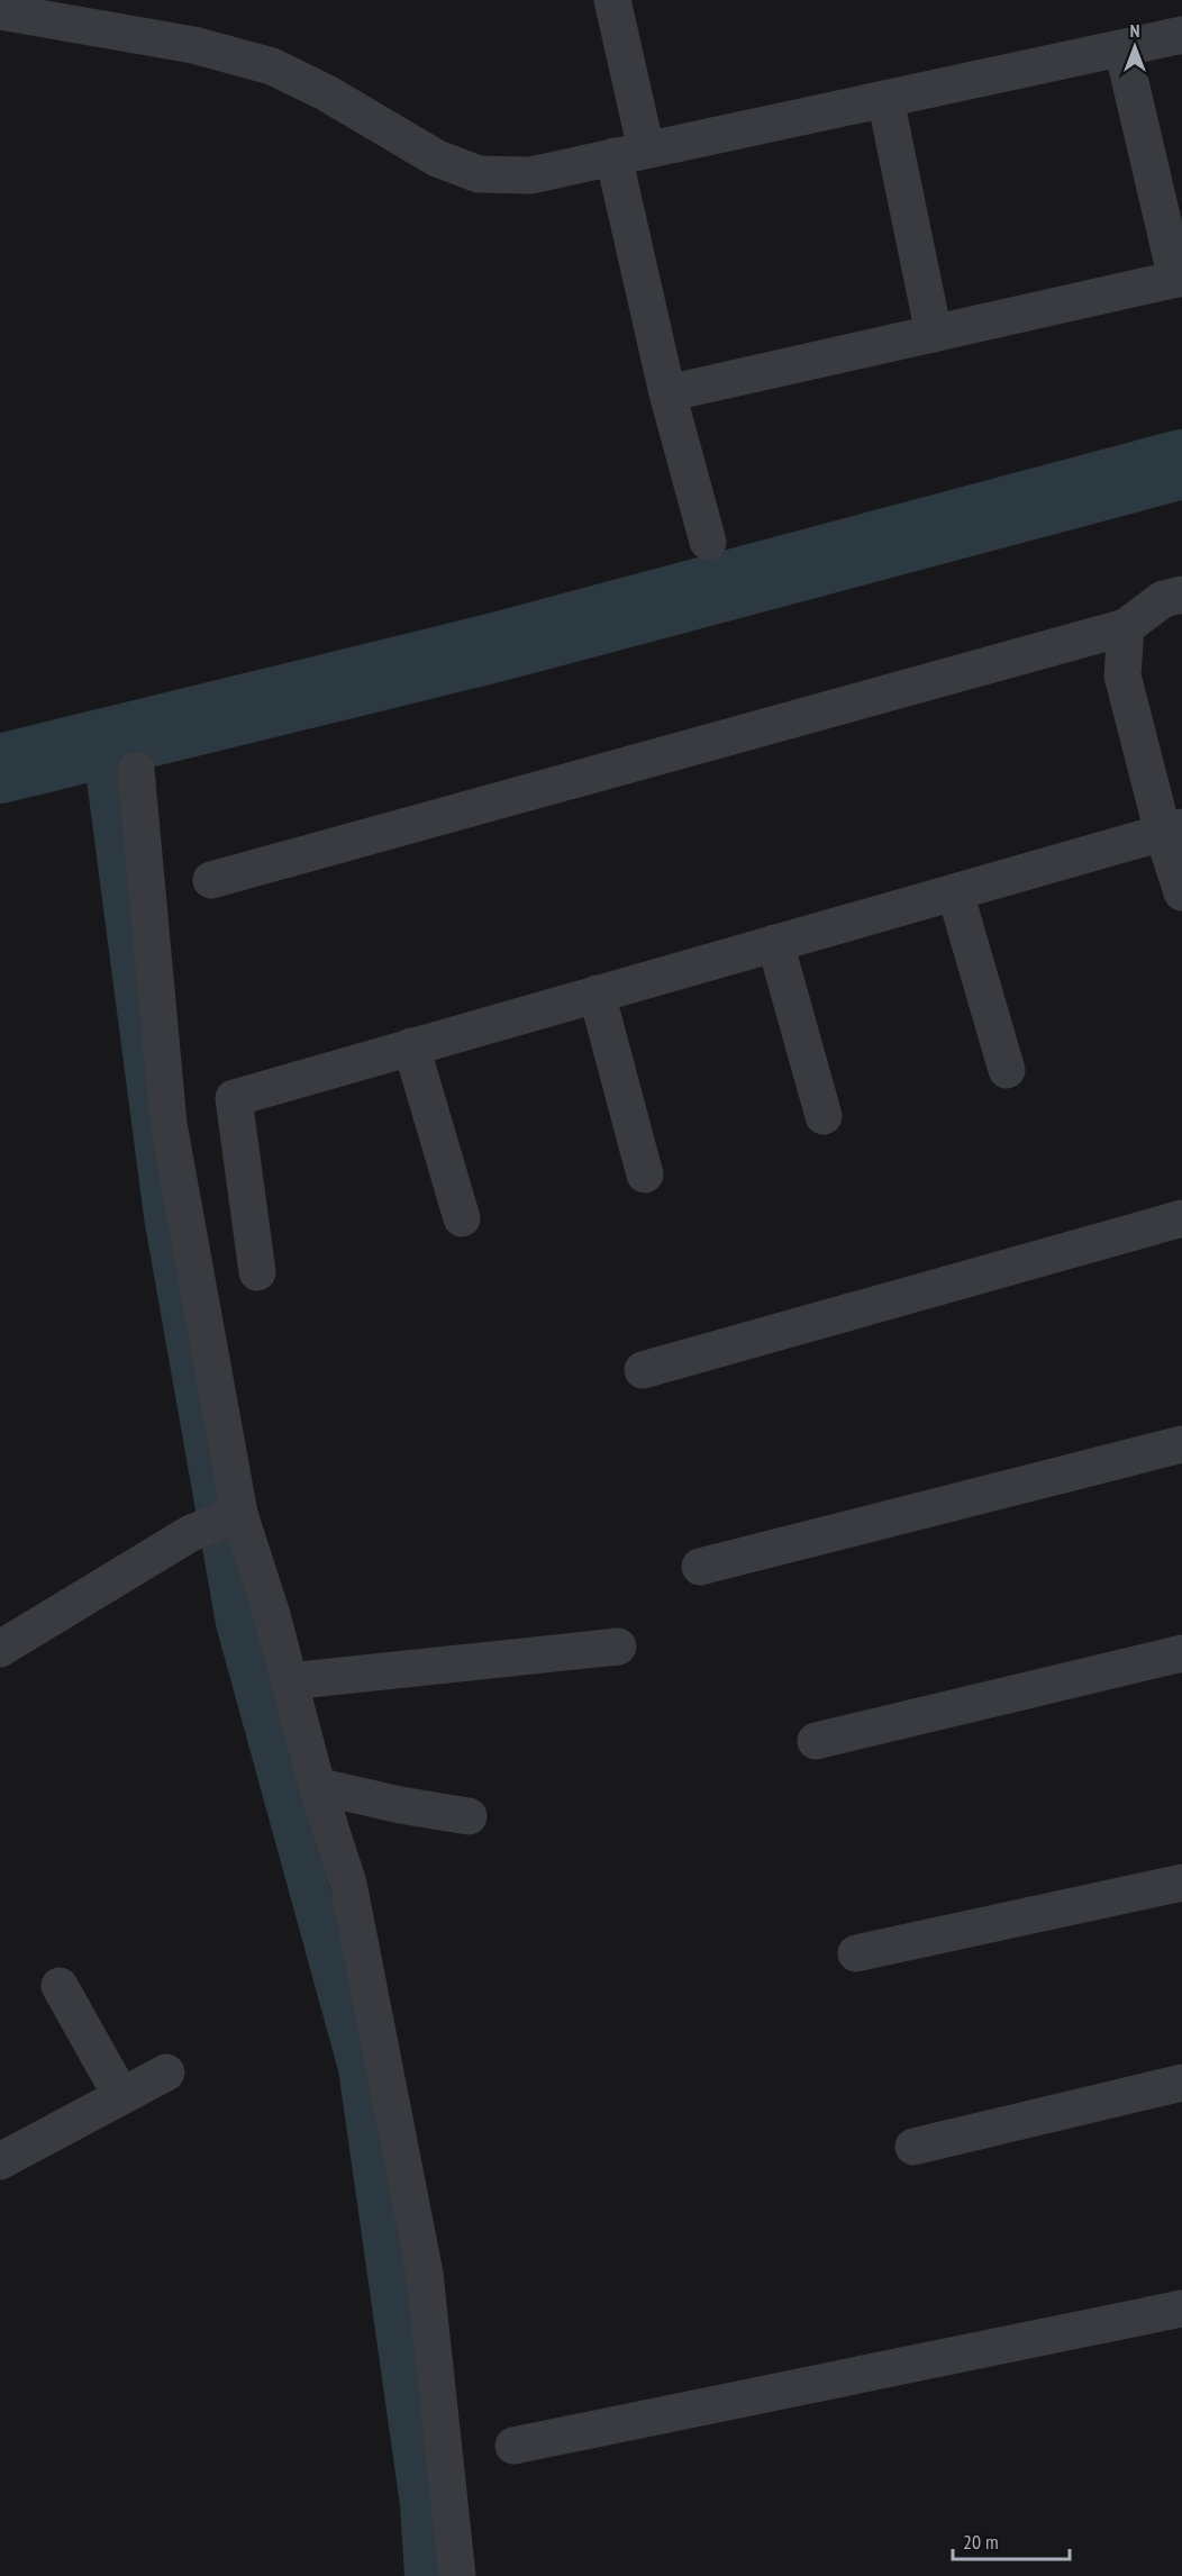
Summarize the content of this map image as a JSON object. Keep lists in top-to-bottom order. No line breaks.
{"scale_bar":"20 m","north":"top"}
